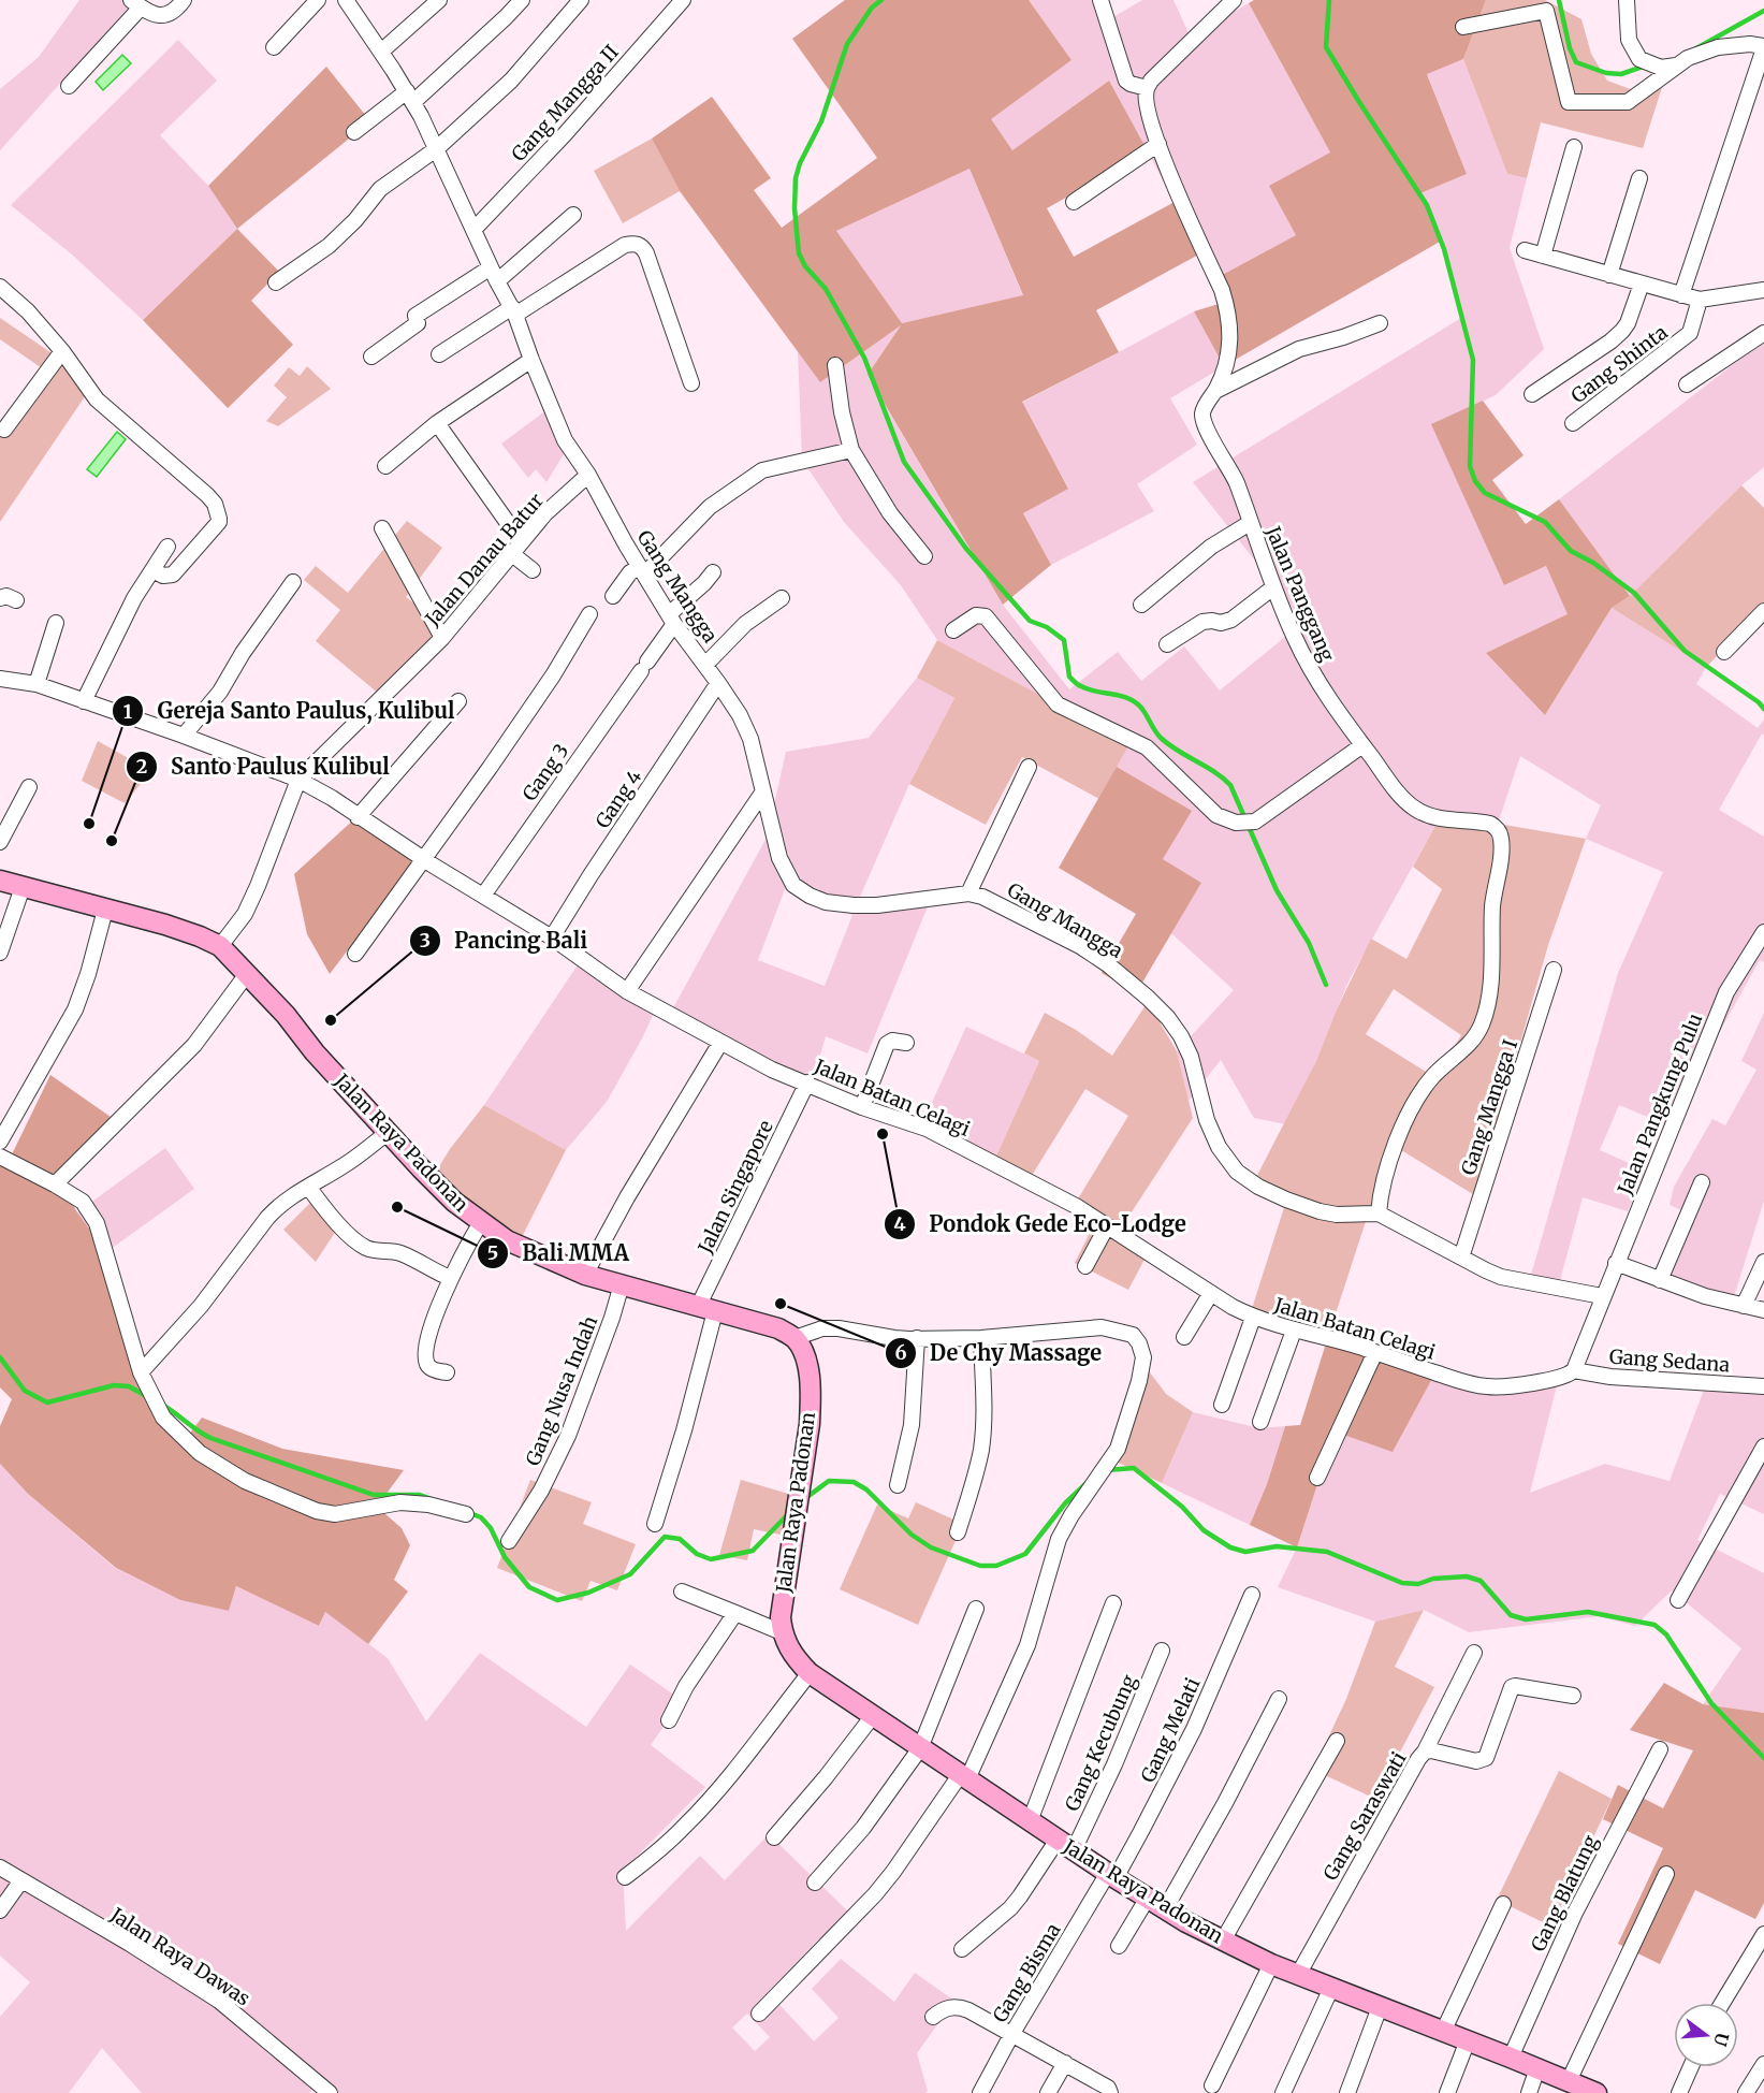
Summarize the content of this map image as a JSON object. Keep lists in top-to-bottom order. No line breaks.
{"streets":{"main road":["Jalan Raya Padonan"],"street":["Gang Mangga II","Gang Shinta","Jalan Danau Batur","Gang Mangga","Jalan Panggang","Gang 3","Gang 4","Jalan Batan Celagi","Jalan Pangkung Pulu","Gang Mangga I","Jalan Singapore","Gang Sedana","Gang Nusa Indah","Gang Melati","Gang Kecubung","Gang Saraswati","Gang Blatung","Jalan Raya Dawas","Gang Bisma"]},"crossings":[["Jalan Danau Batur","Gang Mangga"],["Jalan Danau Batur","Jalan Batan Celagi"],["Jalan Danau Batur","Jalan Raya Padonan"],["Gang Mangga","Jalan Panggang"],["Gang Mangga","Gang 3"],["Gang Mangga","Gang 4"],["Gang Mangga","Jalan Pangkung Pulu"],["Gang Mangga","Gang Mangga I"],["Gang 3","Jalan Batan Celagi"],["Gang 4","Jalan Batan Celagi"],["Jalan Batan Celagi","Jalan Pangkung Pulu"],["Jalan Batan Celagi","Jalan Singapore"],["Jalan Batan Celagi","Gang Sedana"],["Jalan Pangkung Pulu","Gang Sedana"],["Jalan Raya Padonan","Jalan Singapore"],["Jalan Raya Padonan","Gang Nusa Indah"],["Jalan Raya Padonan","Gang Melati"],["Jalan Raya Padonan","Gang Kecubung"],["Jalan Raya Padonan","Gang Saraswati"],["Jalan Raya Padonan","Gang Blatung"],["Jalan Raya Padonan","Gang Bisma"],["Gang Melati","Gang Bisma"]],"places":["Gereja Santo Paulus, Kulibul","Santo Paulus Kulibul","Pancing Bali","Pondok Gede Eco-Lodge","Bali MMA","De Chy Massage"],"north":"right"}
